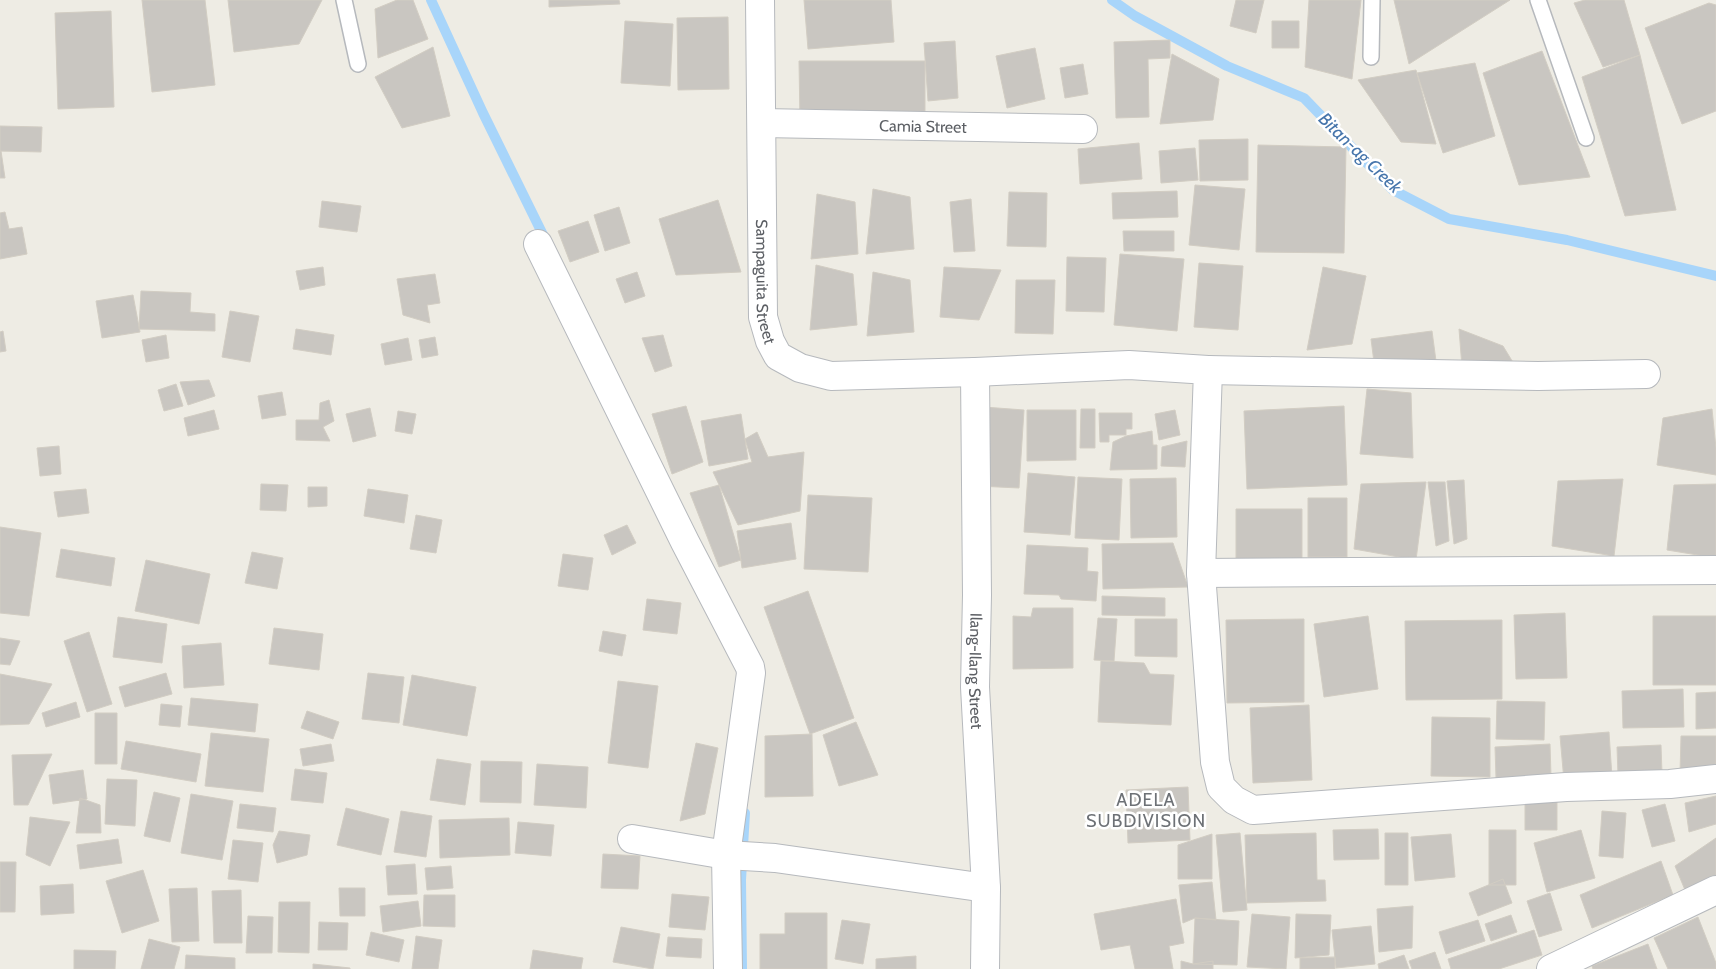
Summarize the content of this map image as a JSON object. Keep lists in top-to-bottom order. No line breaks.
{"streets":{"street":["Camia Street","Sampaguita Street","Ilang-Ilang Street"]},"crossings":[["Camia Street","Sampaguita Street"],["Sampaguita Street","Ilang-Ilang Street"]],"districts":["ADELA SUBDIVISION"],"water":["Bitan-ag Creek"]}
